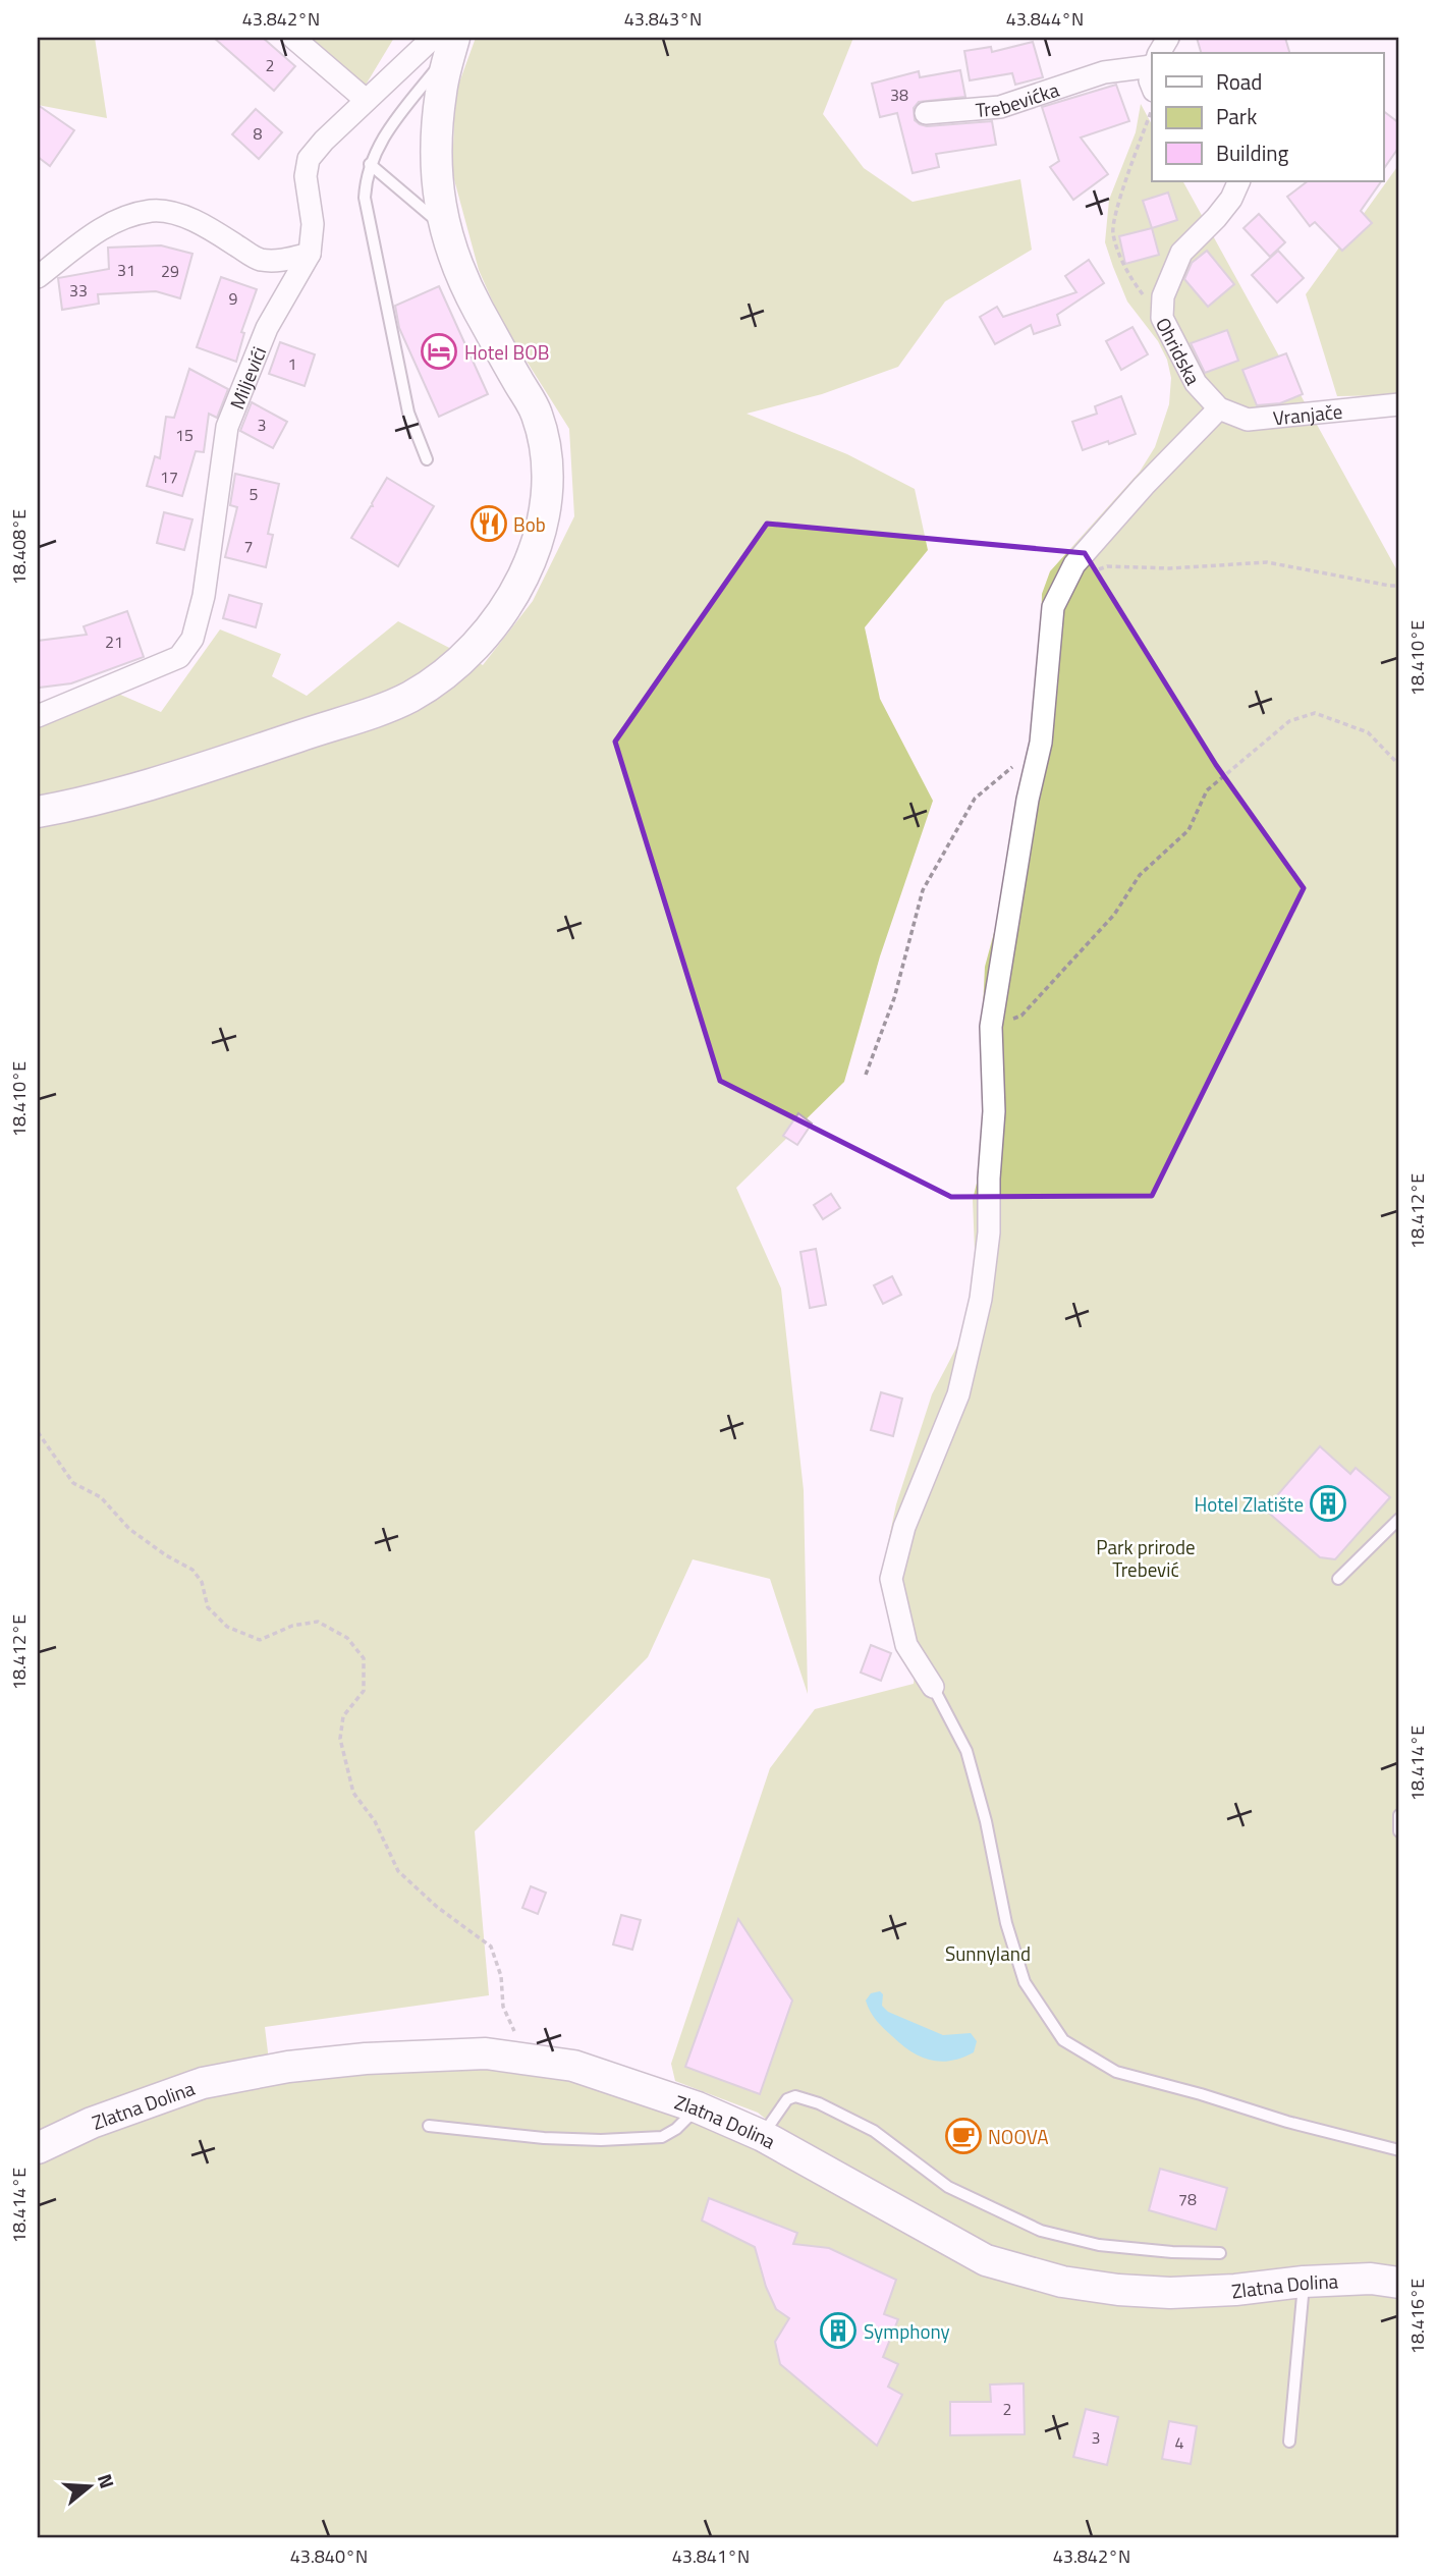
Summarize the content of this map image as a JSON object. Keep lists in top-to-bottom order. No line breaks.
{"streets":{"main road":["Zlatna Dolina"],"street":["Trebevićka","Ohridska","Miljevići","Vranjače"]},"crossings":[["Ohridska","Vranjače"]],"parks":["Park prirode Trebević","Sunnyland"],"places":{"hotel":["Hotel BOB"],"restaurant":["Bob"],"building":["Hotel Zlatište","Symphony"],"cafe":["NOOVA"]},"house_numbers":["2","38","8","31","29","33","9","1","3","15","17","5","7","21","78","2","3","4"],"legend":["Road","Park","Building"],"north":"right","coordinates":["43.842°N","43.843°N","43.844°N","18.408°E","18.410°E","18.412°E","18.414°E","18.416°E","43.840°N","43.841°N"]}
